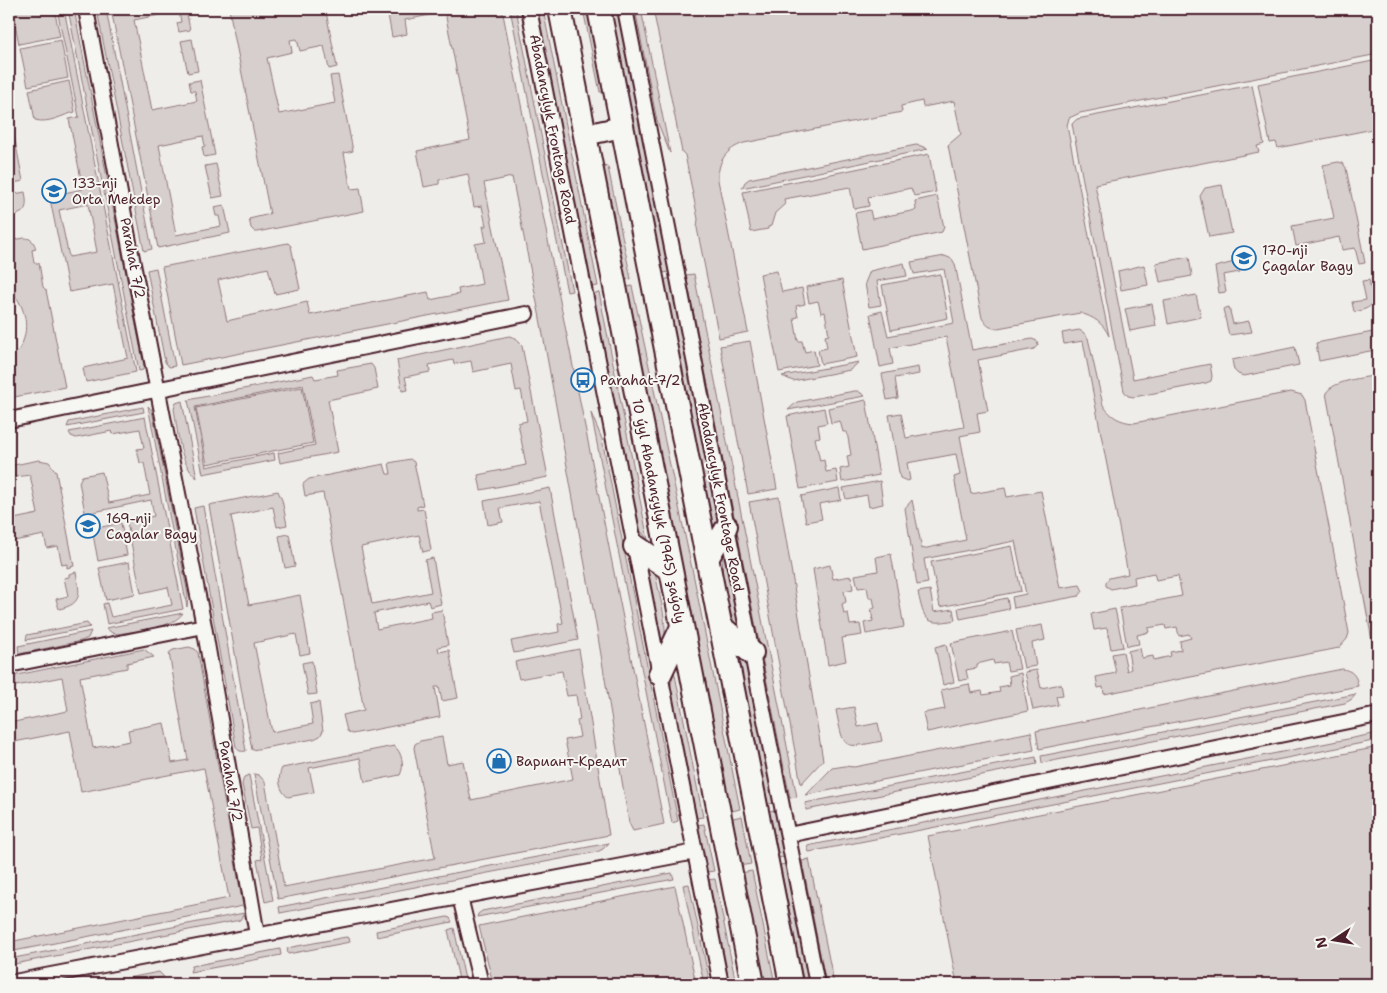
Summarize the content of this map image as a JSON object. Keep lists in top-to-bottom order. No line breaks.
{"streets":{"main road":["10 ýyl Abadançylyk (1945) şaýoly"],"street":["Abadancylyk Frontage Road","Parahat 7/2"]},"places":{"school or university":["133-nji Orta Mekdep","170-nji Çagalar Bagy","169-nji Cagalar Bagy"],"bus stop":["Parahat-7/2"],"shop":["Вариант-Кредит"]},"north":"left"}
